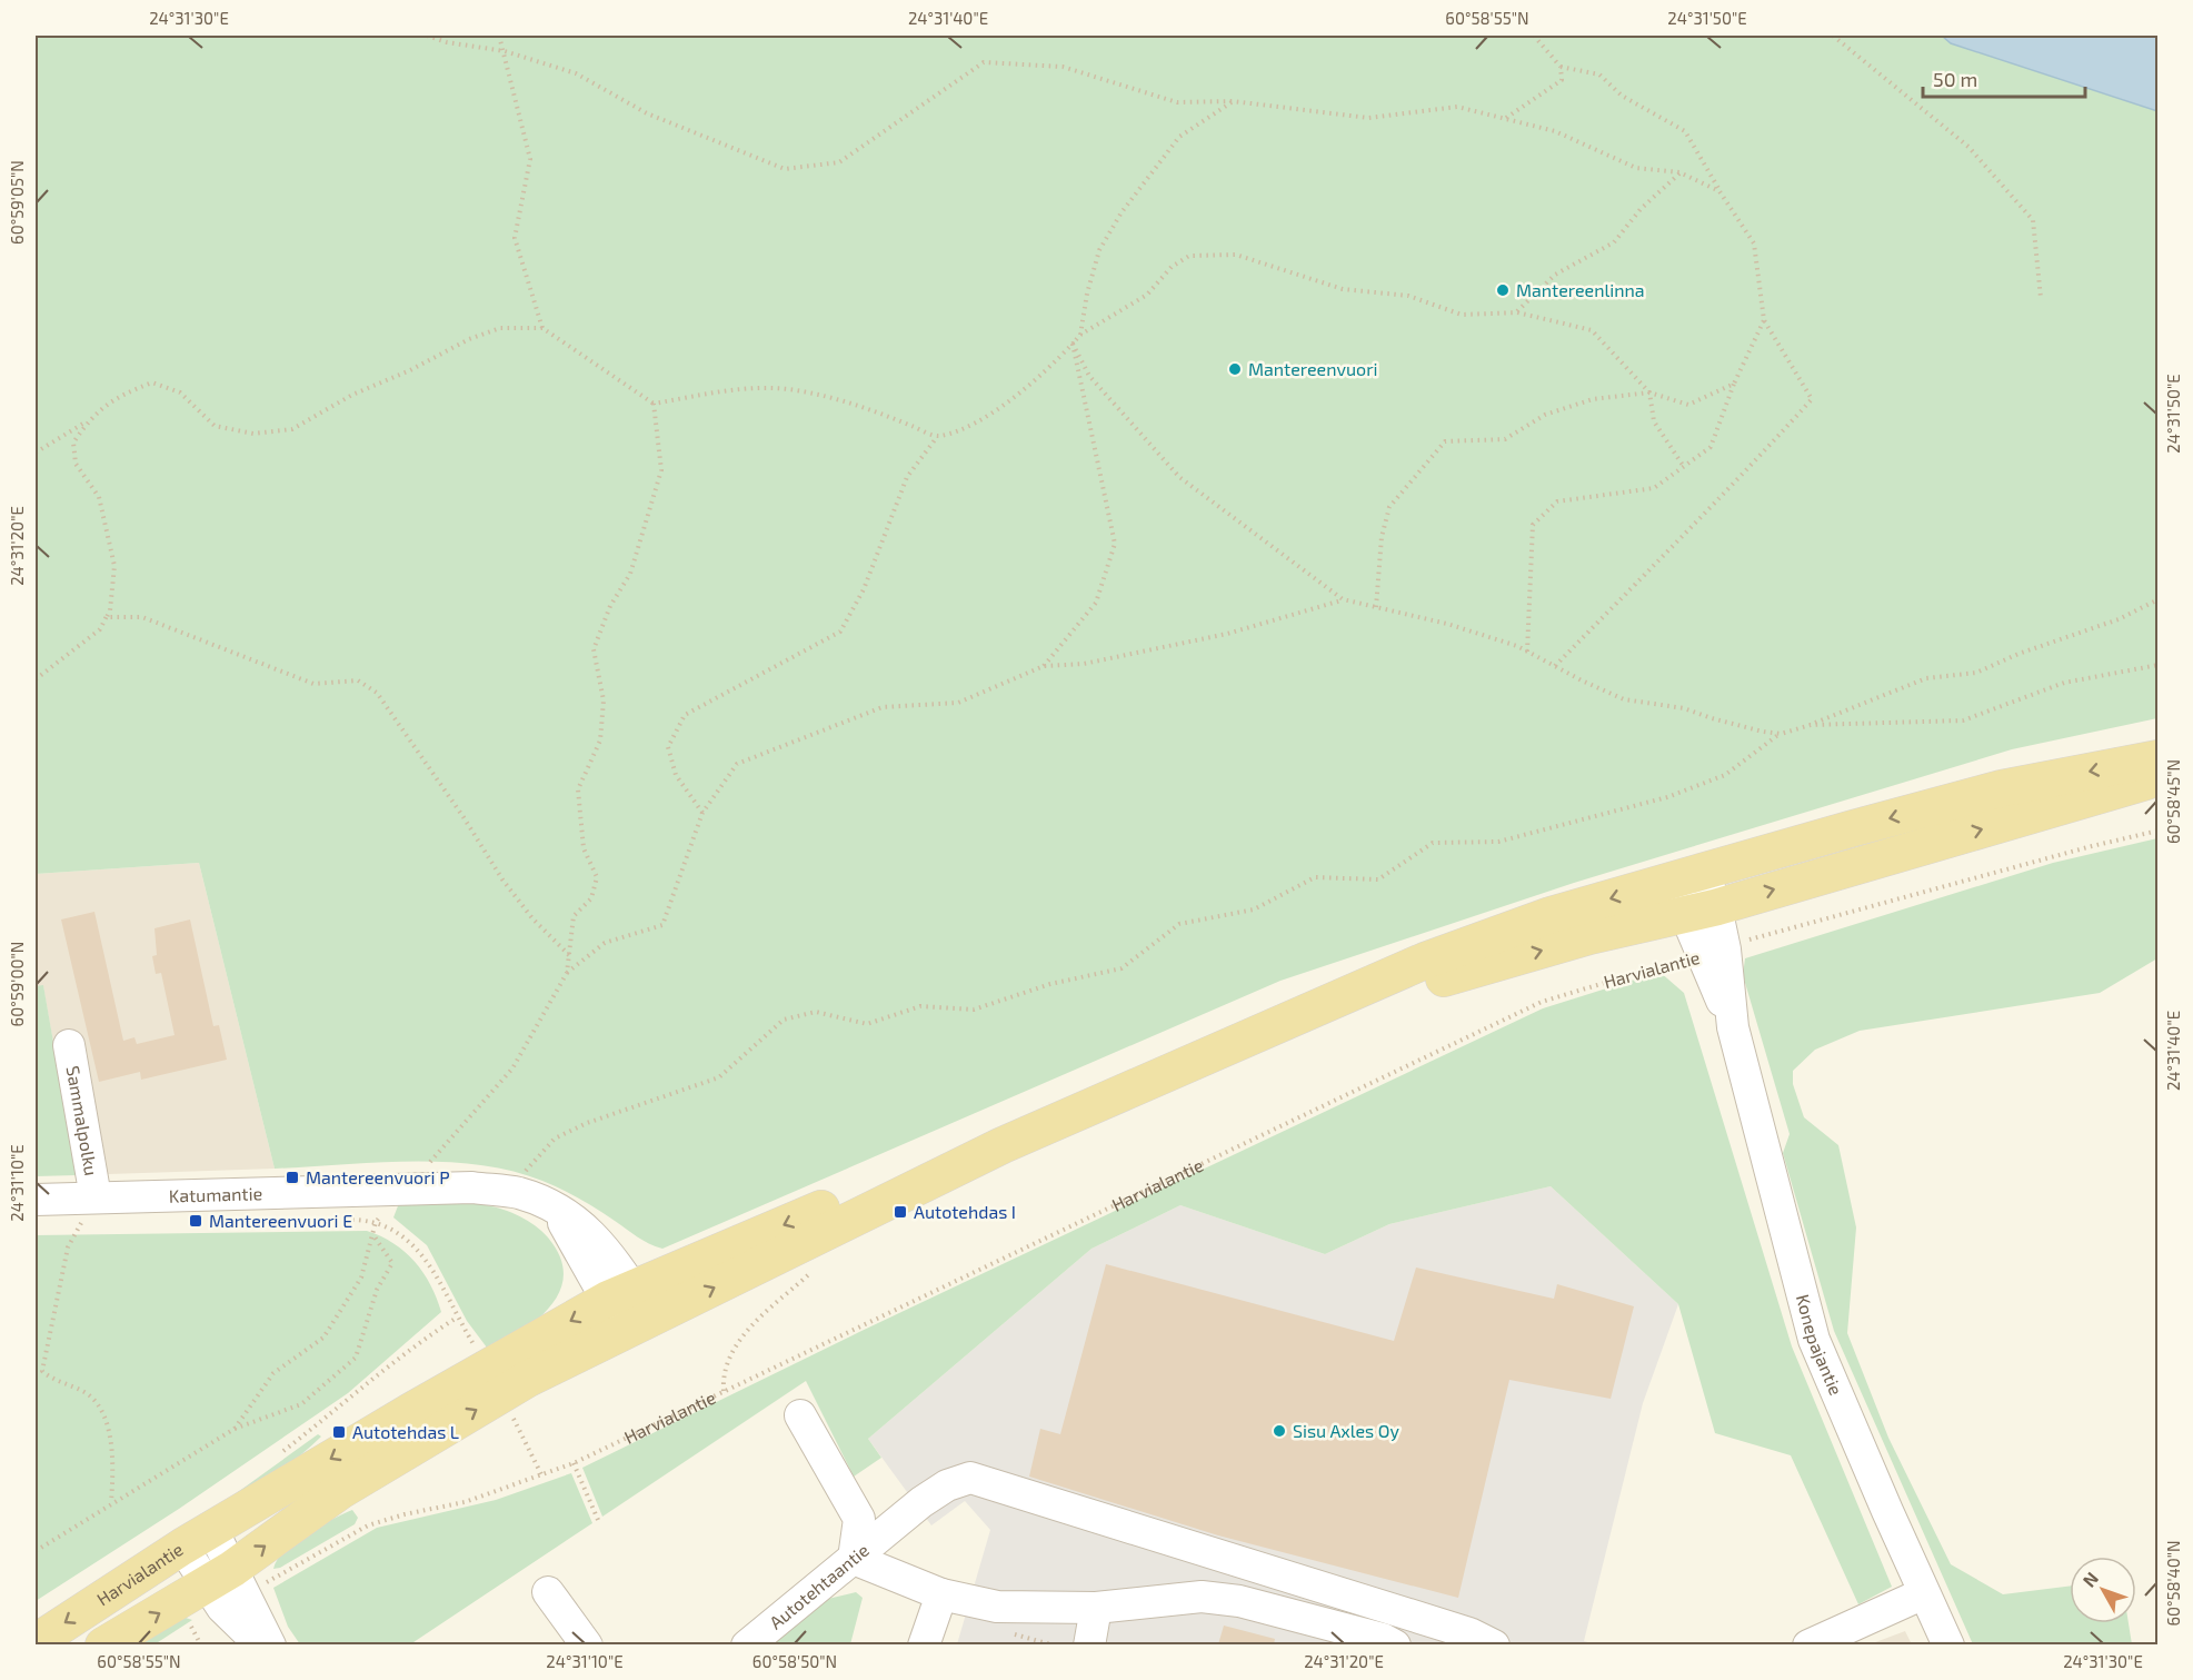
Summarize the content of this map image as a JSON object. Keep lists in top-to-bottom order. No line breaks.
{"streets":{"main road":["Harvialantie"],"street":["Sammalpolku","Katumantie","Konepajantie","Autotehtaantie"]},"crossings":[["Harvialantie","Katumantie"],["Harvialantie","Konepajantie"],["Sammalpolku","Katumantie"]],"places":{"other":["Mantereenlinna","Mantereenvuori","Sisu Axles Oy"],"transit":["Mantereenvuori P","Autotehdas I","Mantereenvuori E","Autotehdas L"]},"scale_bar":"50 m","north":"top left","coordinates":["24°31'30\"E","24°31'40\"E","60°58'55\"N","24°31'50\"E","60°59'05\"N","24°31'20\"E","60°58'45\"N","60°59'00\"N","24°31'10\"E","60°58'40\"N","60°58'50\"N"]}
